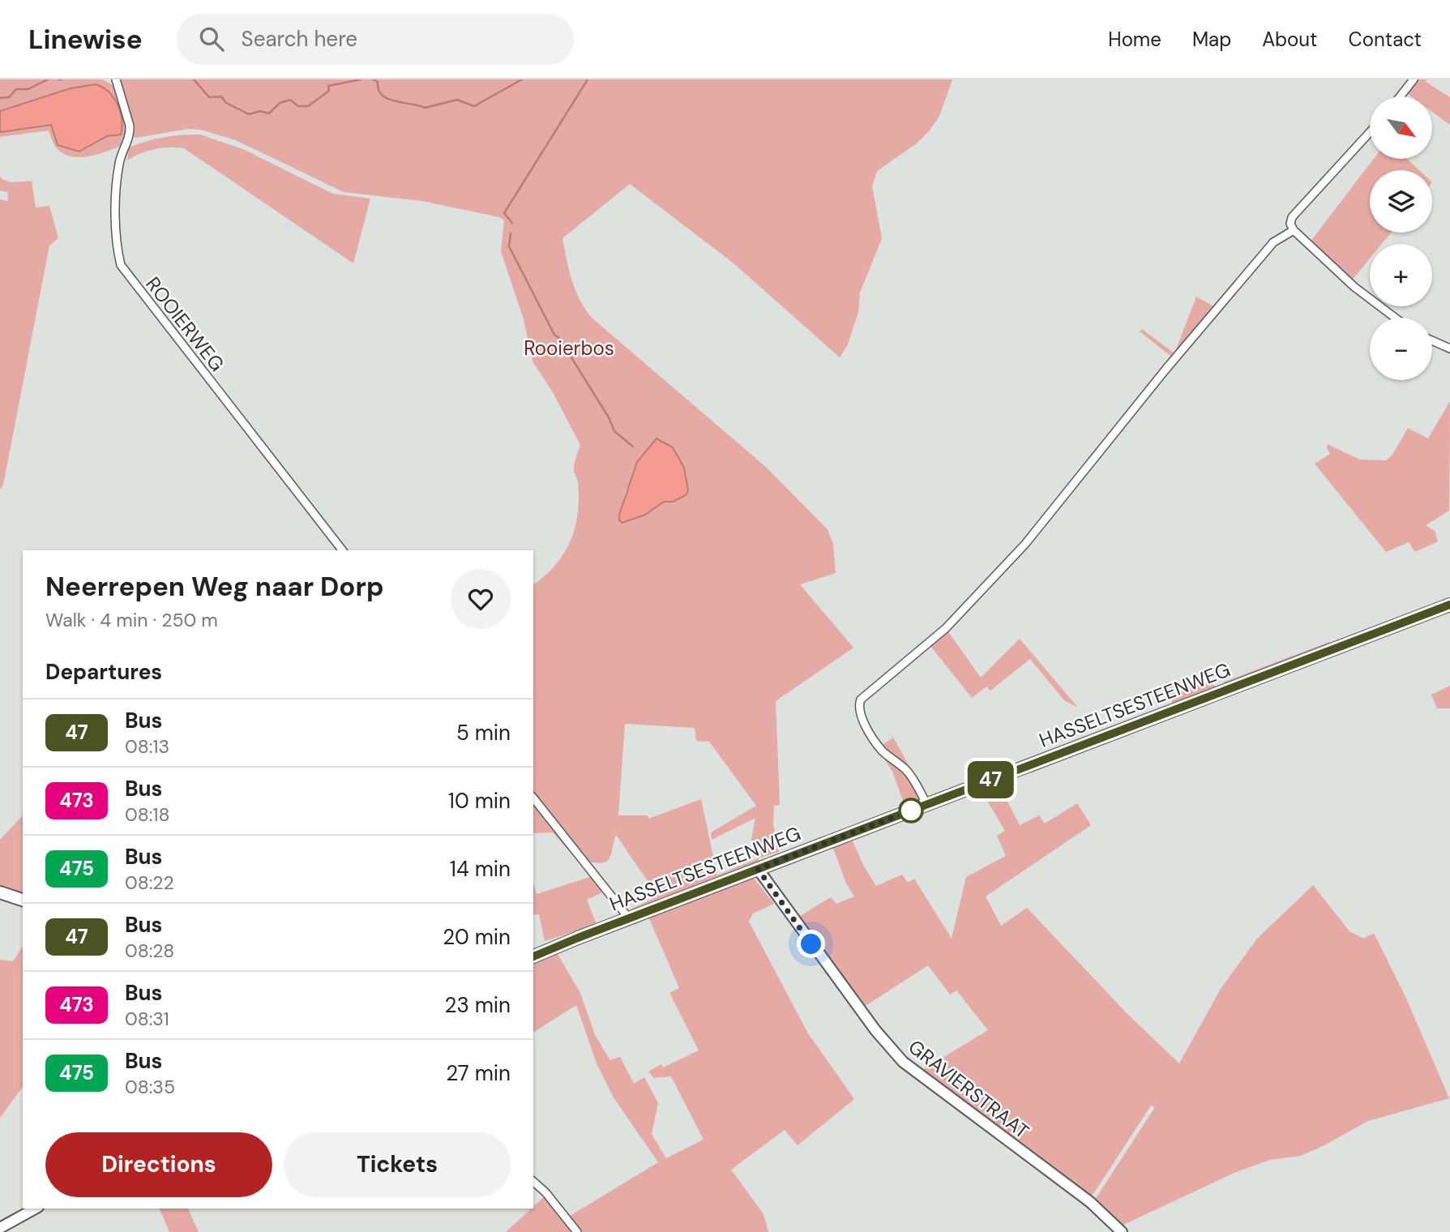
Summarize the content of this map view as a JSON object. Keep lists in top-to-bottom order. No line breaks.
{"streets":{"main road":["HASSELTSESTEENWEG"],"street":["ROOIERWEG","GRAVIERSTRAAT"]},"crossings":[["HASSELTSESTEENWEG","GRAVIERSTRAAT"]],"parks":["Rooierbos"],"lines":["bus line 47"],"north":"bottom right","page":{"header":"Linewise","search":"Search here","nav":["Home","Map","About","Contact"],"on_map":"47","map_buttons":["+","−"],"heading":[["Neerrepen Weg naar Dorp","Walk · 4 min · 250 m"],"Departures"],"list":[{"mark":"47","name":"Bus","note":"08:13","value":"5 min"},{"mark":"473","name":"Bus","note":"08:18","value":"10 min"},{"mark":"475","name":"Bus","note":"08:22","value":"14 min"},{"mark":"47","name":"Bus","note":"08:28","value":"20 min"},{"mark":"473","name":"Bus","note":"08:31","value":"23 min"},{"mark":"475","name":"Bus","note":"08:35","value":"27 min"}],"buttons":["Directions","Tickets"]}}
